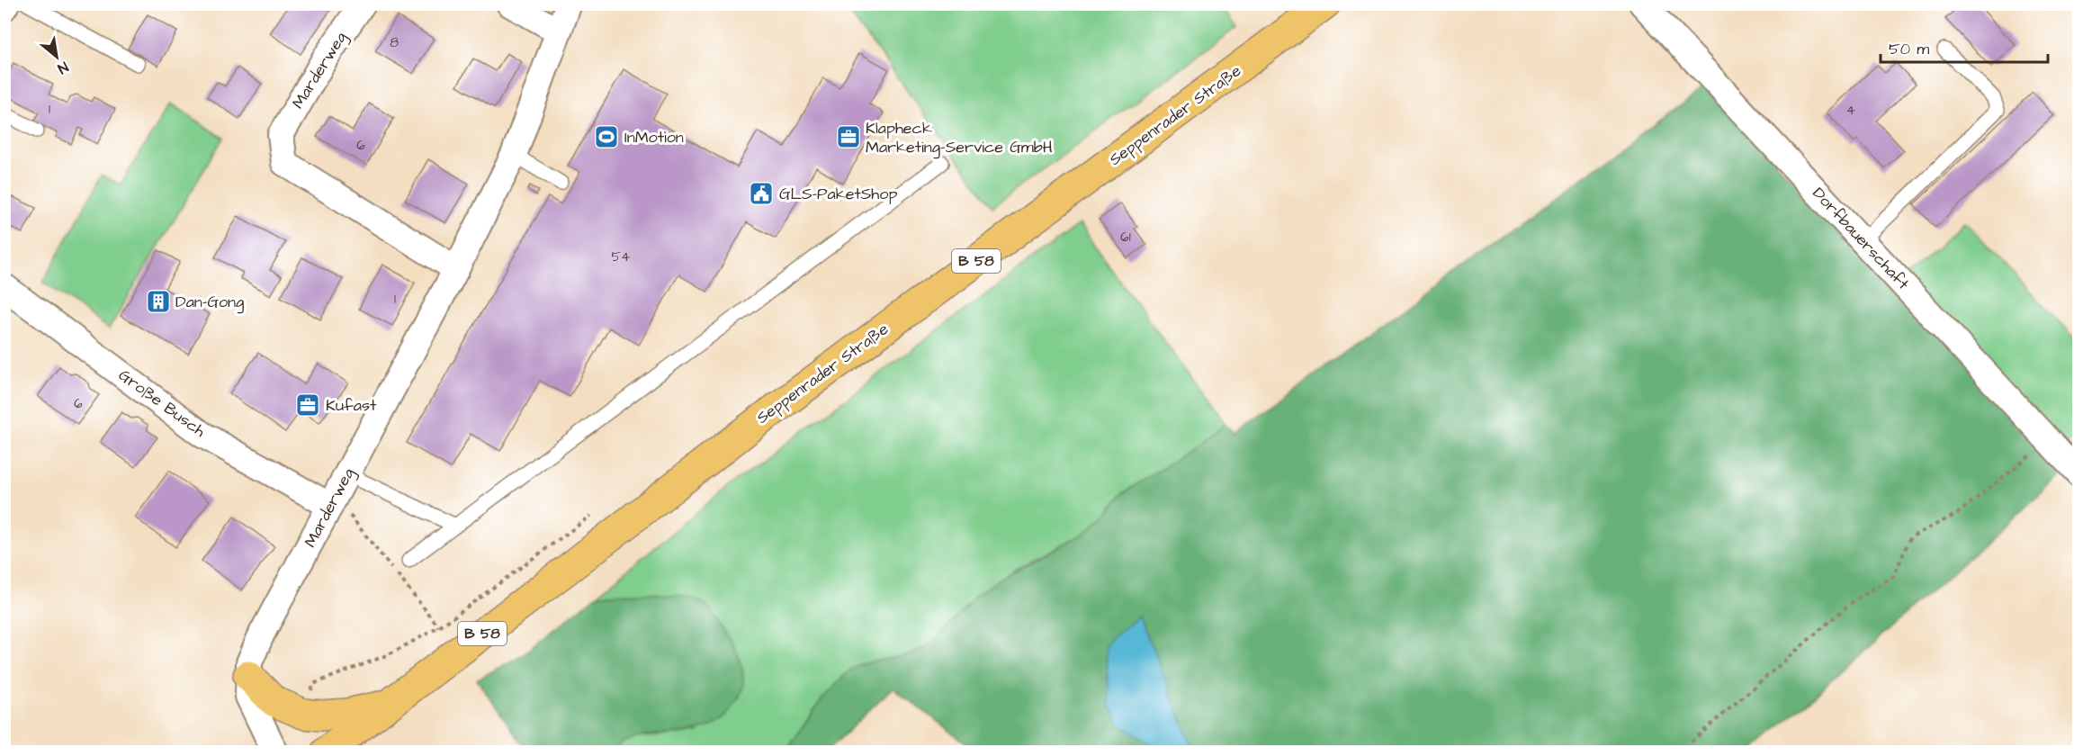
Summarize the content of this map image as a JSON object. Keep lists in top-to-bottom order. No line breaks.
{"streets":{"main road":["Seppenrader Straße","B 58"],"street":["Marderweg","Dorfbauerschaft","Große Busch"]},"crossings":[["Marderweg","Große Busch"]],"places":{"sports":["InMotion"],"office":["Klapheck Marketing-Service GmbH","Kufast"],"public building":["GLS-PaketShop"],"building":["Dan-Gong"]},"house_numbers":["8","1","4","6","61","54","1","6"],"scale_bar":"50 m","north":"bottom right"}
